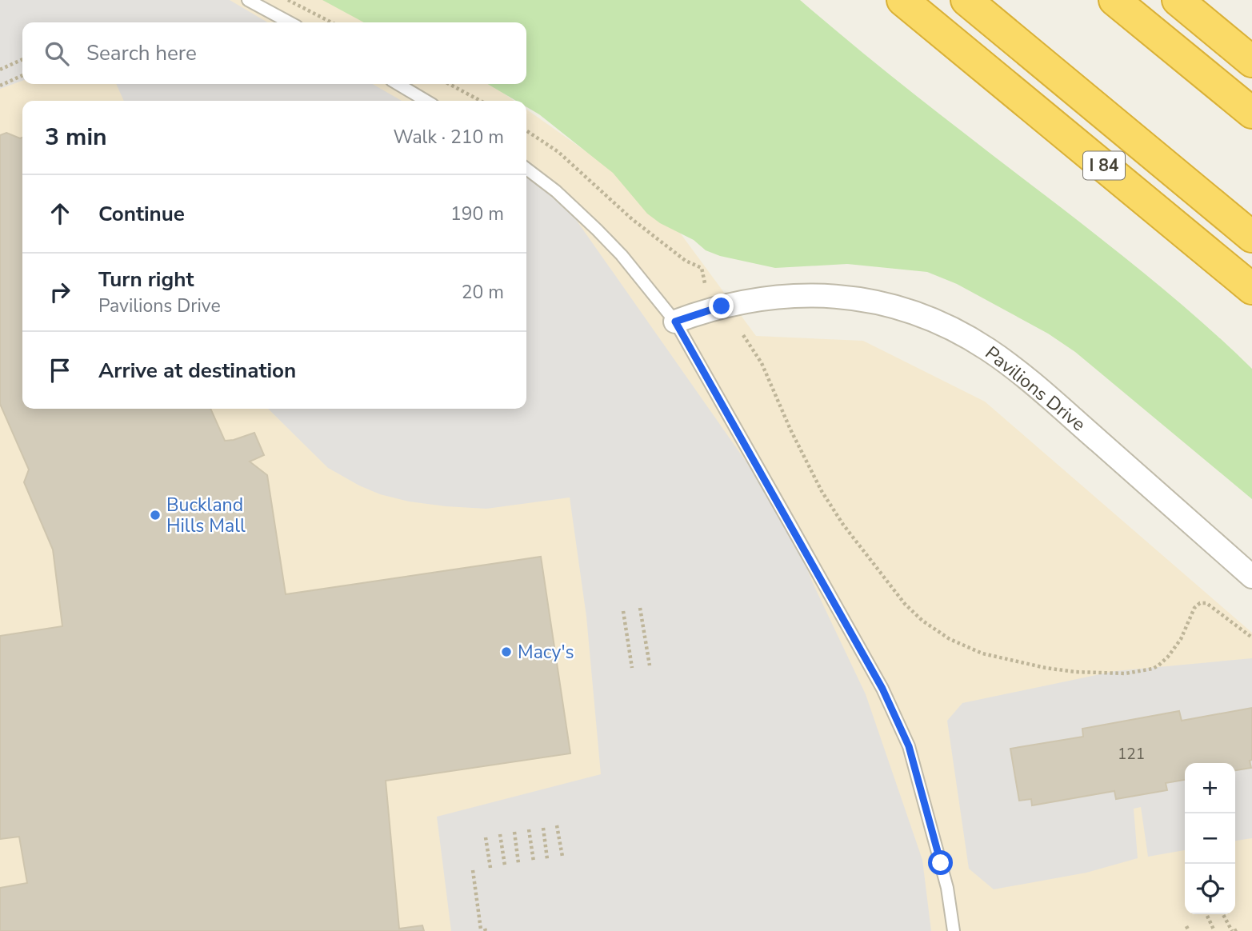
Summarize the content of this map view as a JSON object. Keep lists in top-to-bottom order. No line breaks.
{"streets":{"highway":["I 84"],"street":["Pavilions Drive"]},"places":["Buckland Hills Mall","Macy's"],"house_numbers":["121"],"page":{"search":"Search here","heading":["3 min","Walk · 210 m"],"list":[["Continue","190 m"],["Turn right","Pavilions Drive","20 m"],"Arrive at destination"],"map_buttons":["+","−"]}}
